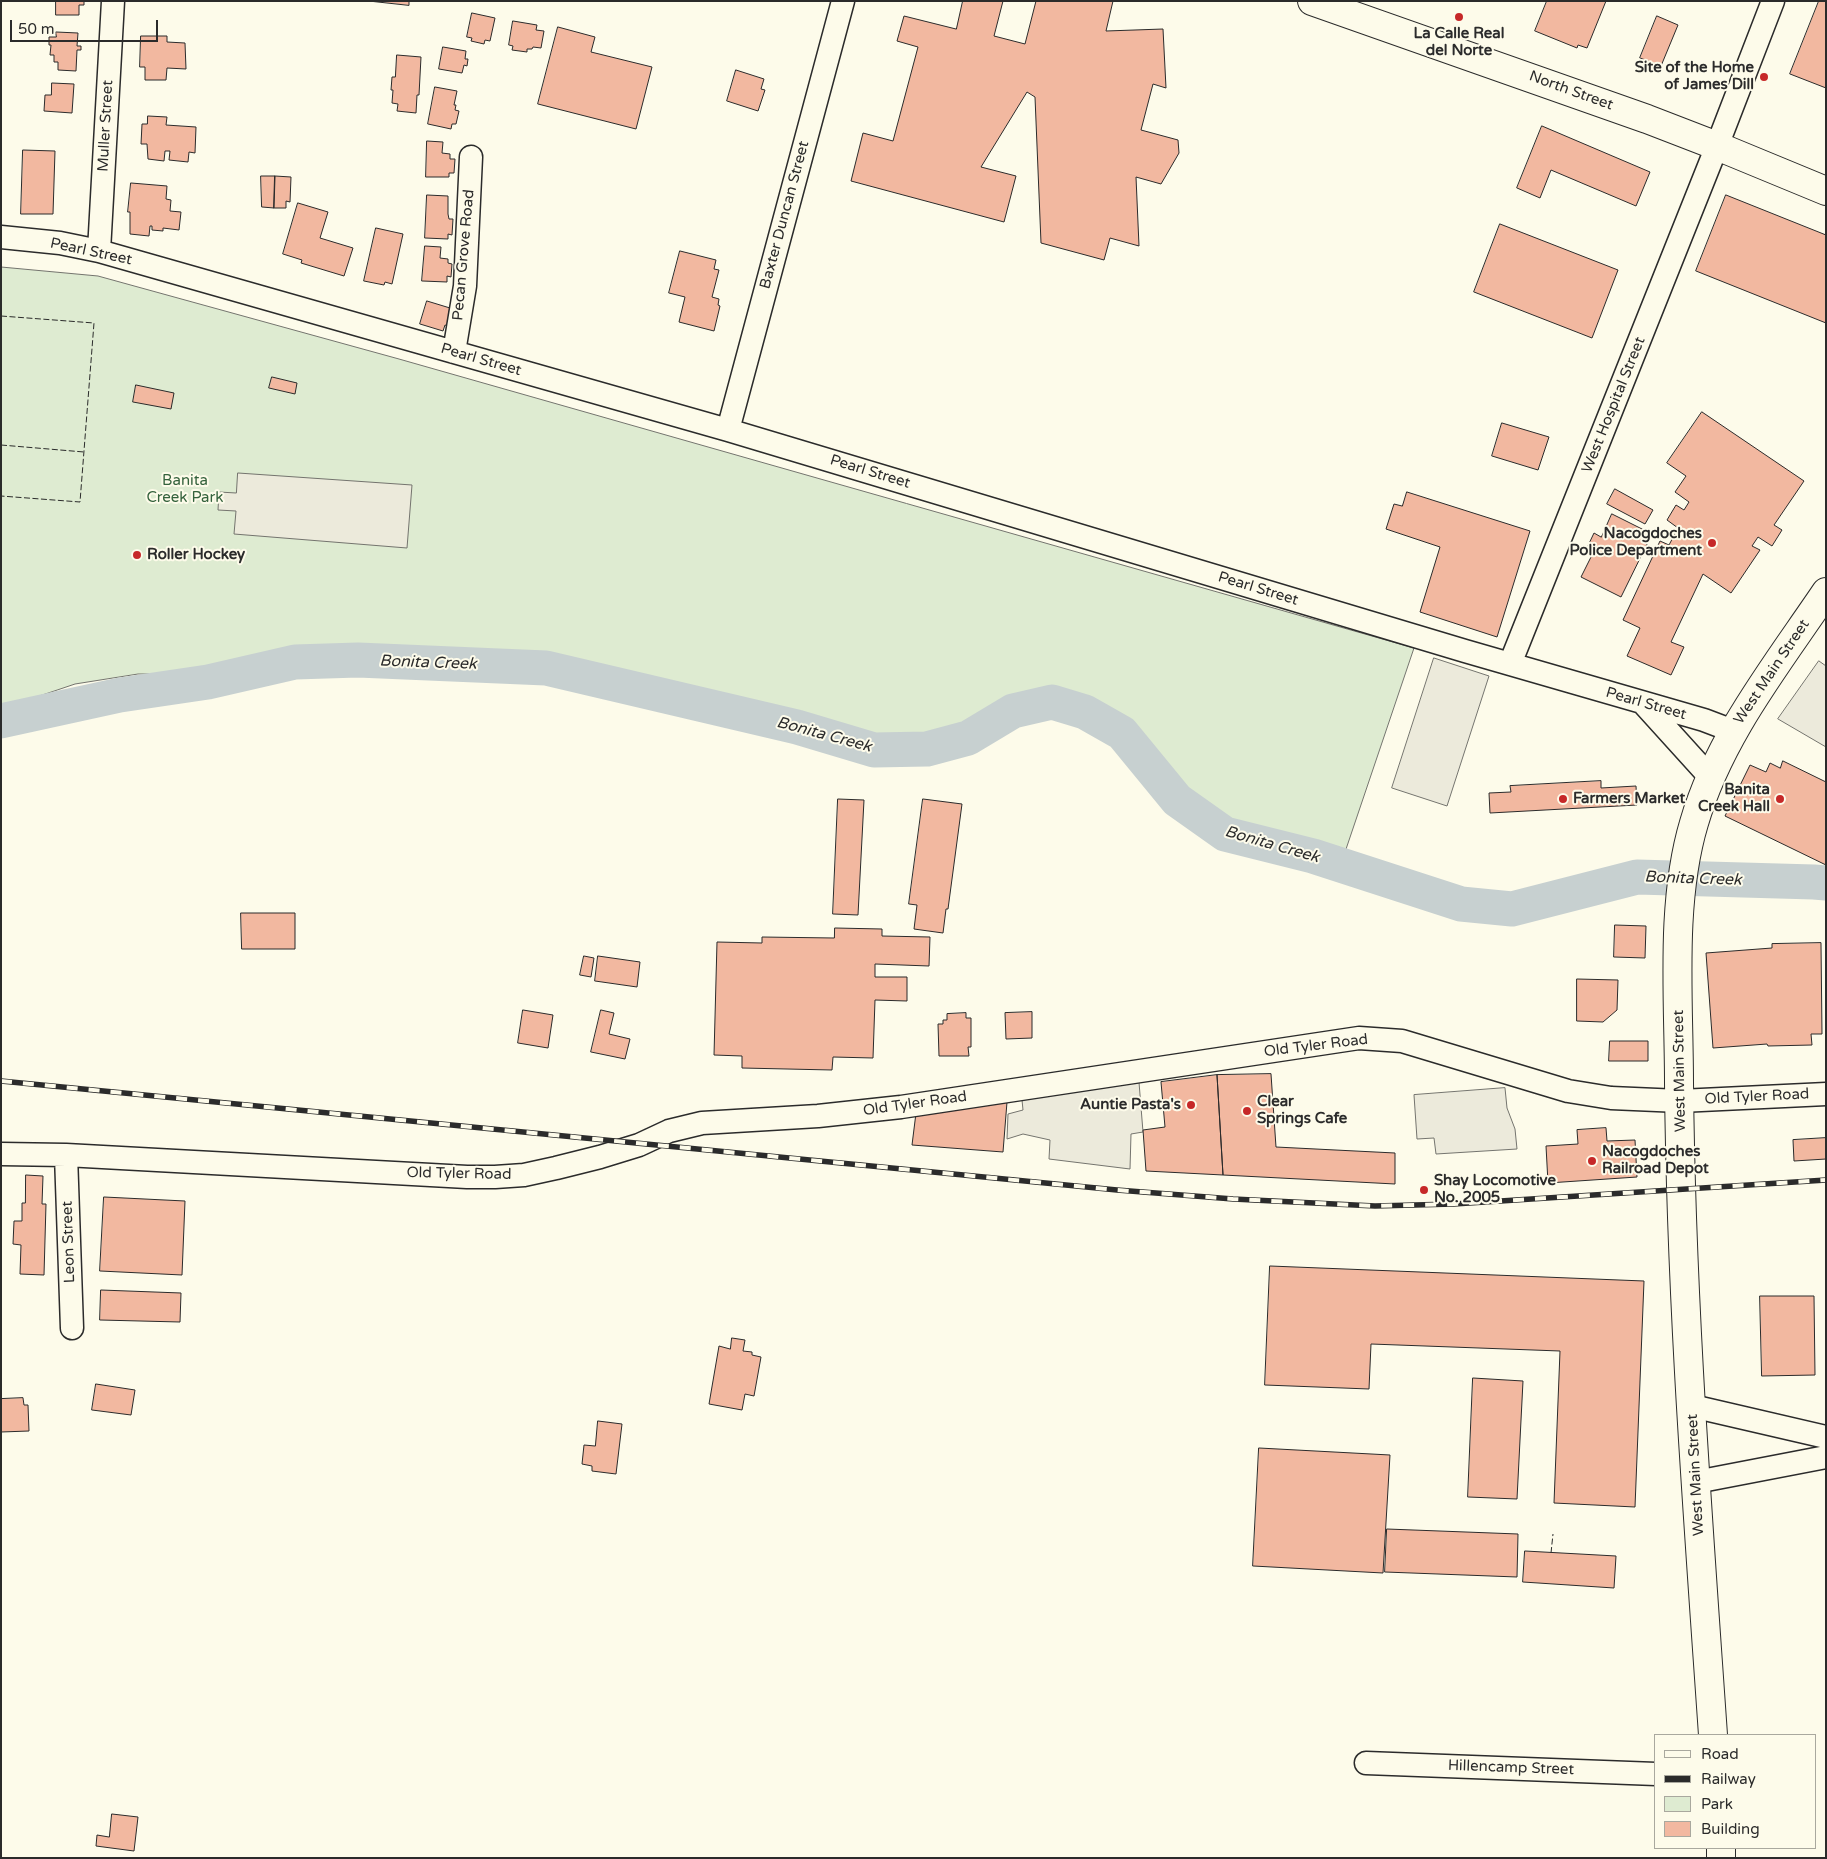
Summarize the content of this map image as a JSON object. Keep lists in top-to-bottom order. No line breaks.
{"streets":{"main road":["North Street","West Main Street"],"street":["Muller Street","Baxter Duncan Street","Pearl Street","Pecan Grove Road","West Hospital Street","Old Tyler Road","Leon Street","Hillencamp Street"]},"crossings":[["North Street","West Hospital Street"],["Muller Street","Pearl Street"],["Baxter Duncan Street","Pearl Street"],["Pearl Street","Pecan Grove Road"],["Pearl Street","West Hospital Street"],["Pearl Street","West Main Street"],["West Main Street","Old Tyler Road"],["Old Tyler Road","Leon Street"]],"water":["Bonita Creek"],"parks":["Banita Creek Park"],"places":["La Calle Real del Norte","Site of the Home of James Dill","Nacogdoches Police Department","Roller Hockey","Farmers Market","Banita Creek Hall","Auntie Pasta's","Clear Springs Cafe","Nacogdoches Railroad Depot","Shay Locomotive No. 2005"],"legend":["Road","Railway","Park","Building"],"scale_bar":"50 m"}
